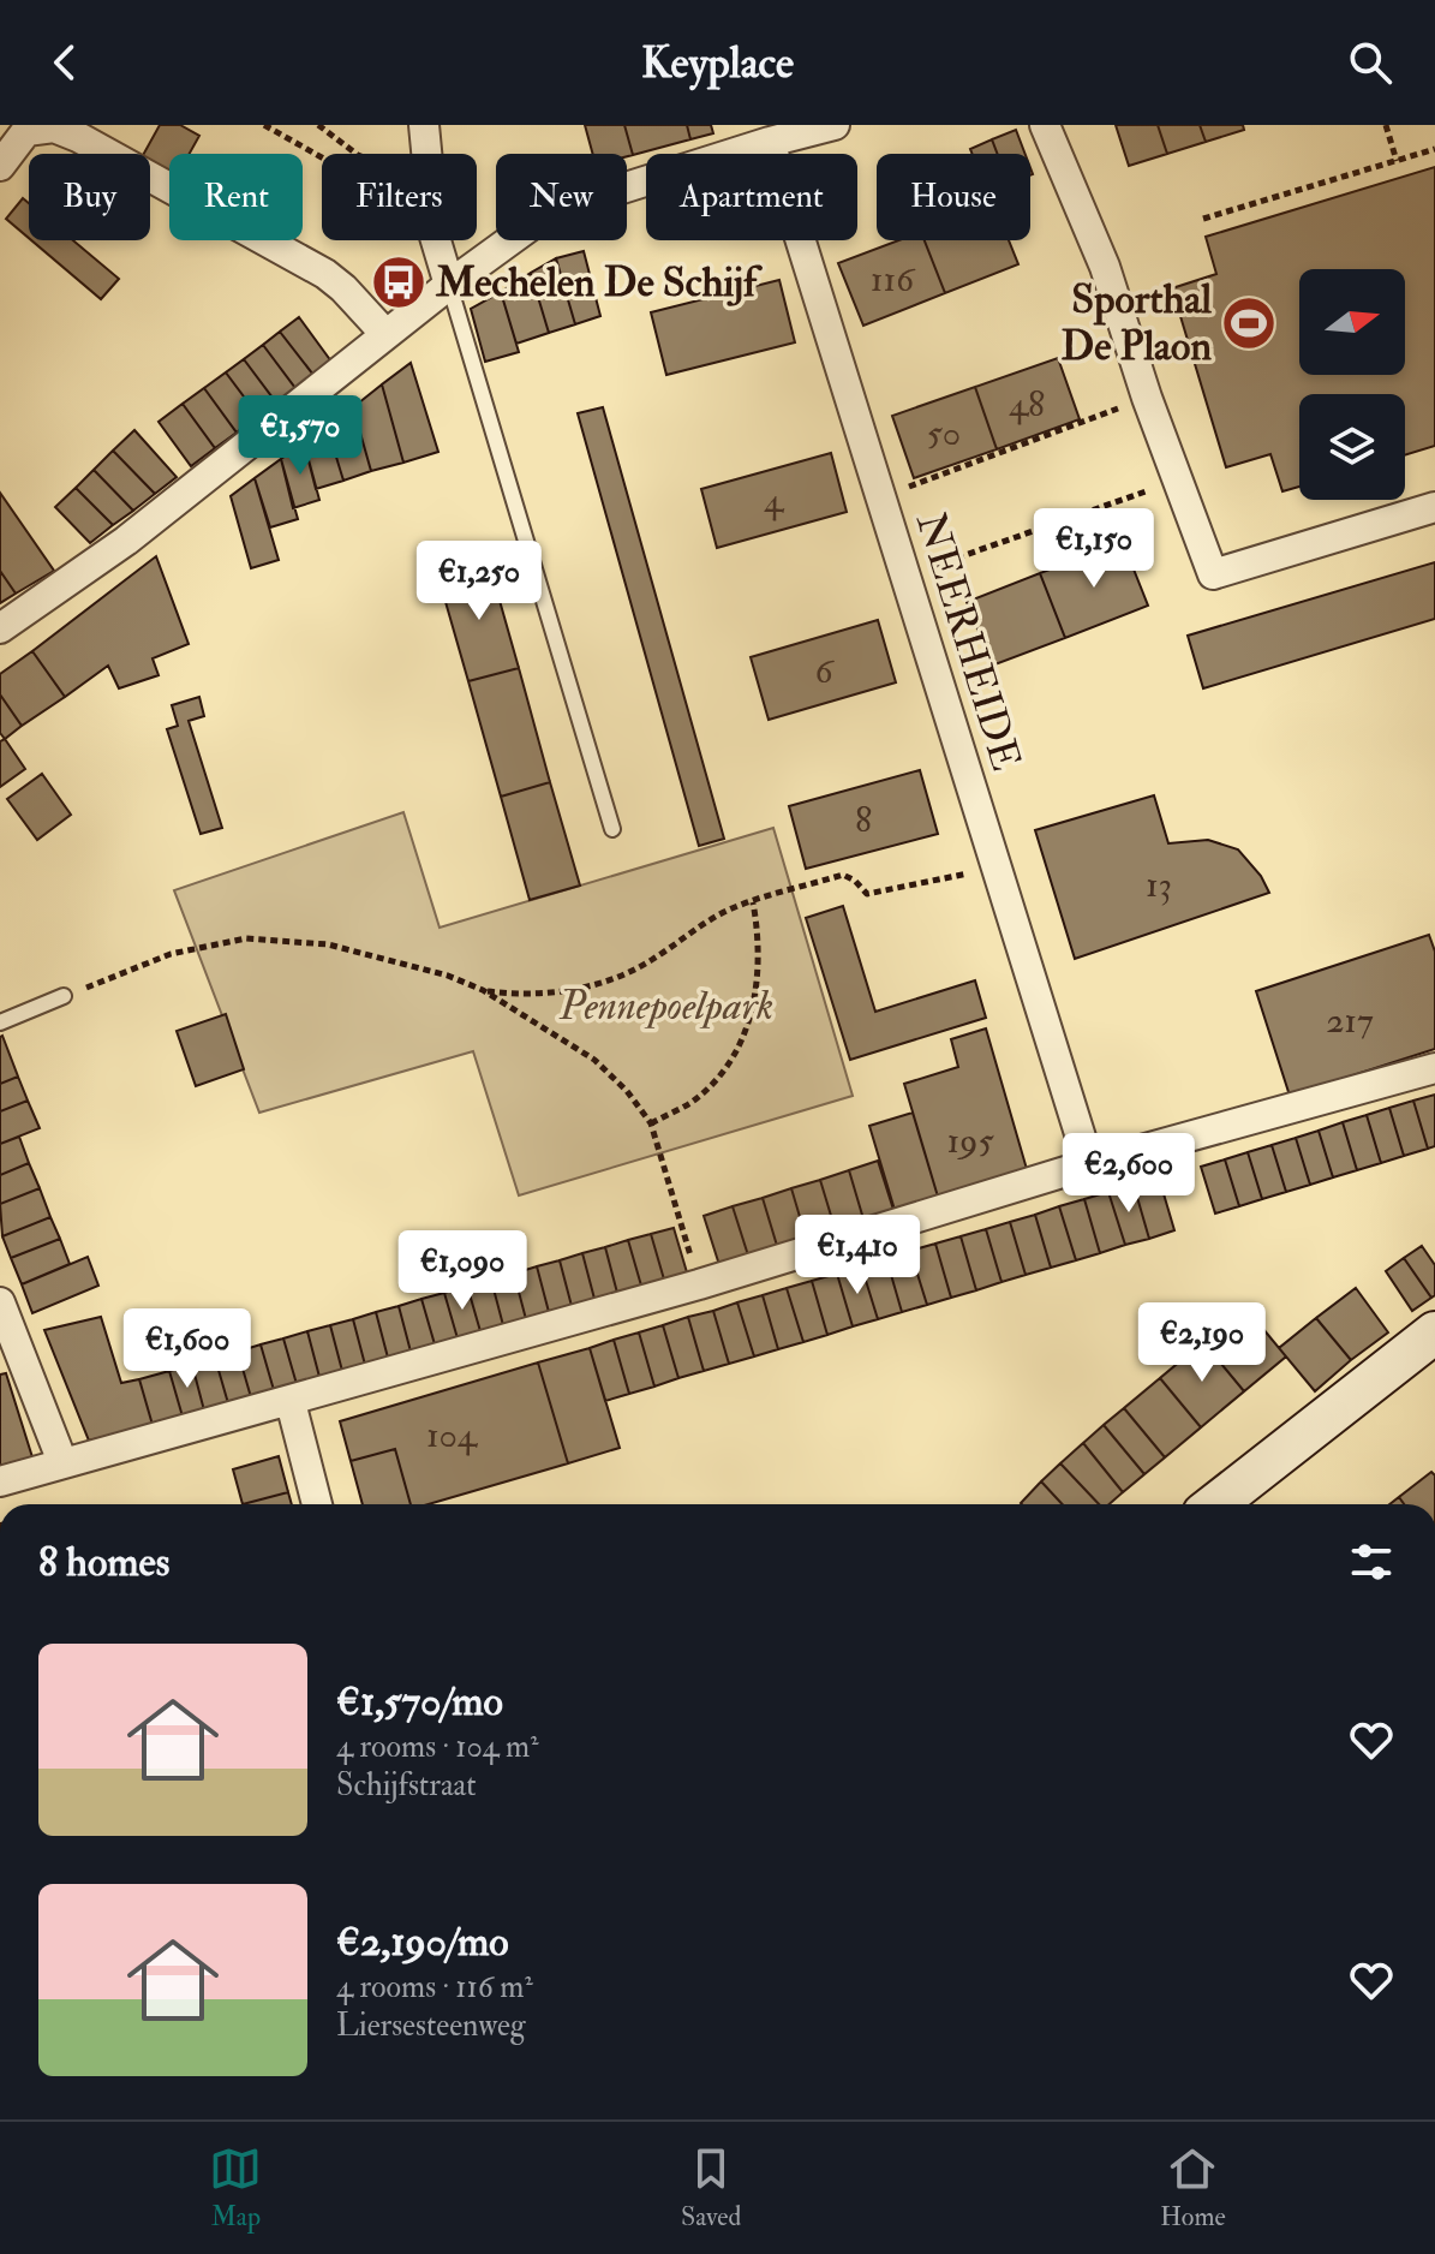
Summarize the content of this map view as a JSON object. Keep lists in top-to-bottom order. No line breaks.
{"streets":{"street":["NEERHEIDE"]},"parks":["Pennepoelpark"],"places":{"bus stop":["Mechelen De Schijf"],"sports":["Sporthal De Plaon"]},"house_numbers":["116","48","50","4","6","8","13","217","195","104"],"north":"right","page":{"header":"Keyplace","chip":["Buy","Rent","Filters","New","Apartment","House"],"price":["€1,570","€1,150","€1,250","€2,600","€1,410","€1,090","€2,190","€1,600"],"heading":"8 homes","list":[{"name":"€1,570/mo","note":"4 rooms · 104 m² · Schijfstraat"},{"name":"€2,190/mo","note":"4 rooms · 116 m² · Liersesteenweg"}],"tabs":["Map","Saved","Home"]}}
